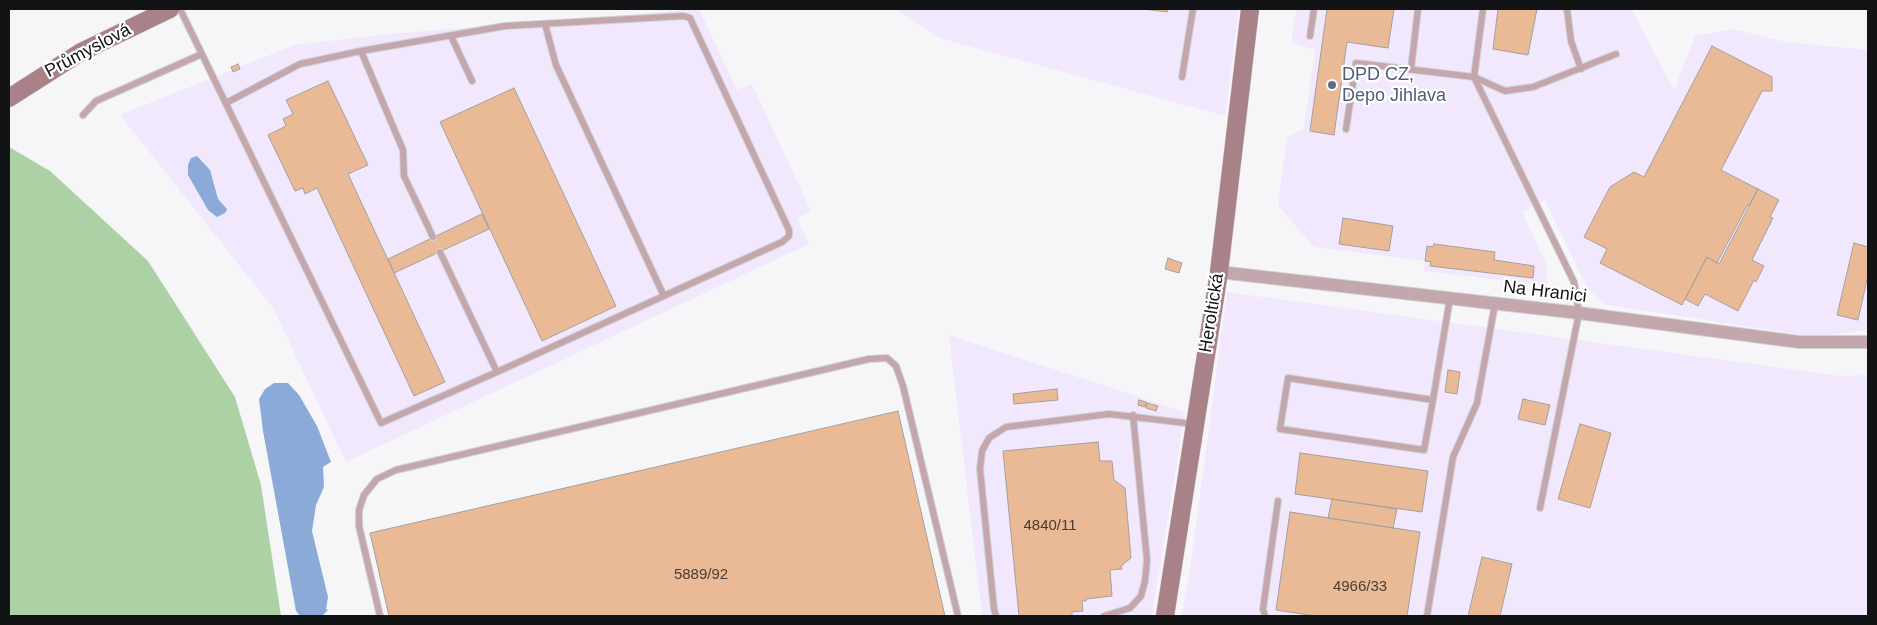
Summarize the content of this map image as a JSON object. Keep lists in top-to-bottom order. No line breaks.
{"streets":{"street":["Průmyslová","Na Hranici","Heroltická"]},"crossings":[["Na Hranici","Heroltická"]],"places":["DPD CZ, Depo Jihlava"],"house_numbers":["4840/11","5889/92","4966/33"]}
